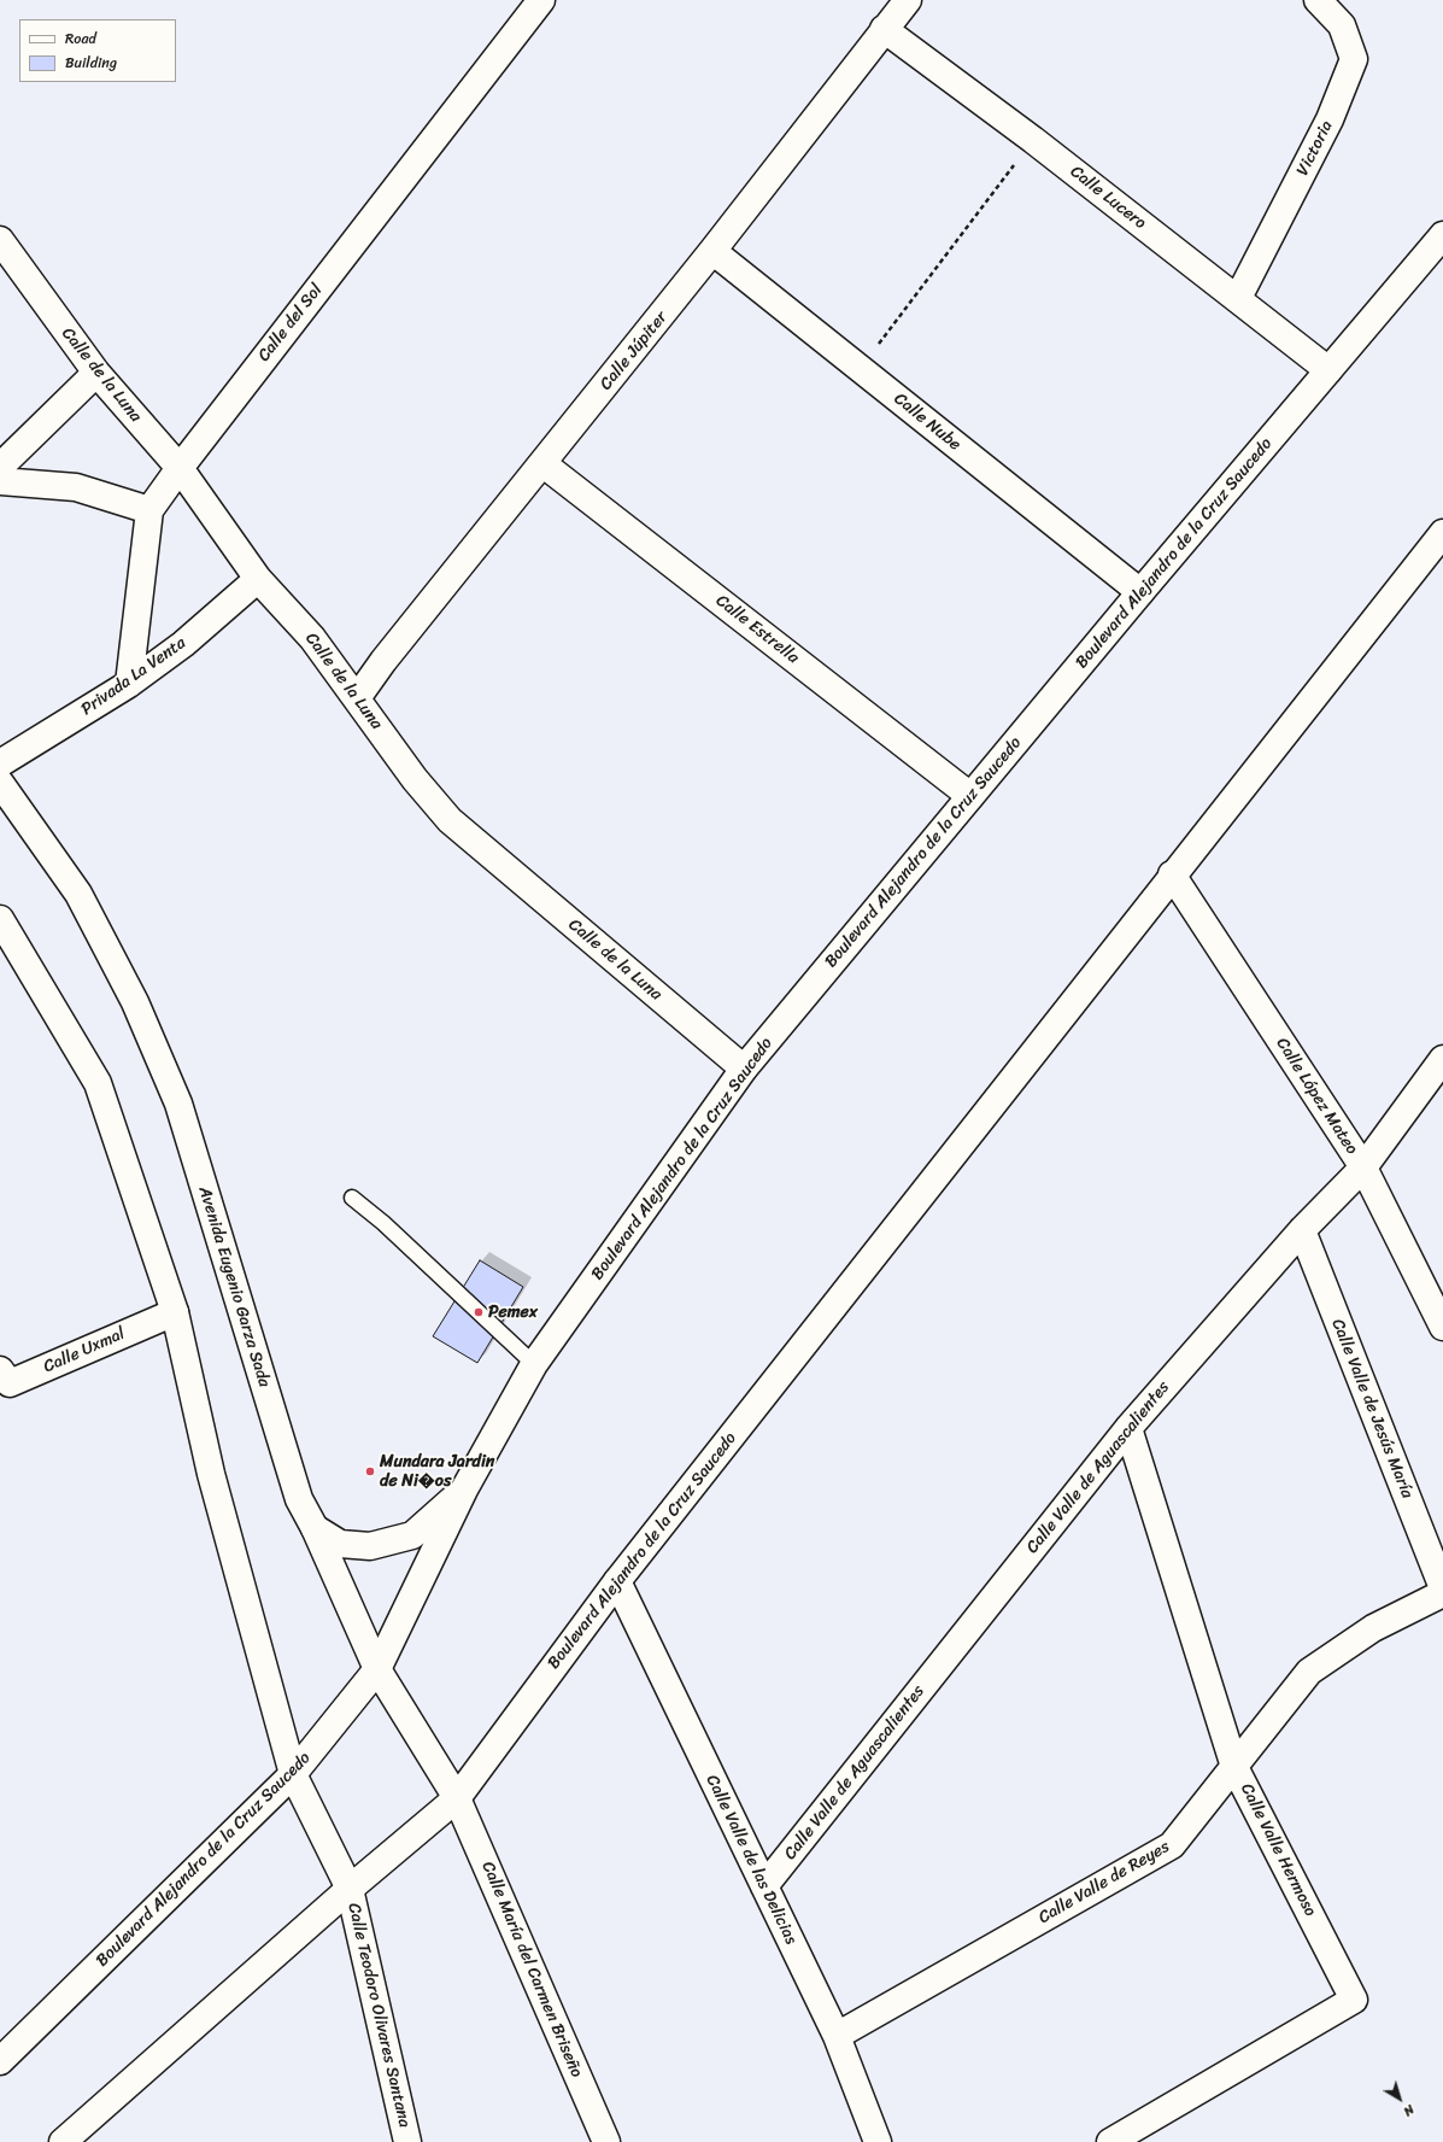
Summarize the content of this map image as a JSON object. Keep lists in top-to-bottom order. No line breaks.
{"streets":{"main road":["Victoria","Calle Lucero","Calle del Sol","Calle Júpiter","Calle de la Luna","Calle Nube","Boulevard Alejandro de la Cruz Saucedo","Calle Estrella","Privada La Venta","Calle López Mateo","Avenida Eugenio Garza Sada","Calle Uxmal","Calle Valle de Jesús María","Calle Valle de Aguascalientes","Calle Valle Hermoso","Calle Valle de las Delicias","Calle Valle de Reyes","Calle María del Carmen Briseño","Calle Teodoro Olivares Santana"]},"crossings":[["Victoria","Calle Lucero"],["Calle Lucero","Calle Júpiter"],["Calle Lucero","Boulevard Alejandro de la Cruz Saucedo"],["Calle del Sol","Calle de la Luna"],["Calle del Sol","Privada La Venta"],["Calle Júpiter","Calle de la Luna"],["Calle Júpiter","Calle Nube"],["Calle Júpiter","Calle Estrella"],["Calle de la Luna","Boulevard Alejandro de la Cruz Saucedo"],["Calle de la Luna","Privada La Venta"],["Calle Nube","Boulevard Alejandro de la Cruz Saucedo"],["Boulevard Alejandro de la Cruz Saucedo","Calle Estrella"],["Boulevard Alejandro de la Cruz Saucedo","Calle López Mateo"],["Boulevard Alejandro de la Cruz Saucedo","Avenida Eugenio Garza Sada"],["Boulevard Alejandro de la Cruz Saucedo","Calle Valle de las Delicias"],["Boulevard Alejandro de la Cruz Saucedo","Calle María del Carmen Briseño"],["Boulevard Alejandro de la Cruz Saucedo","Calle Teodoro Olivares Santana"],["Calle López Mateo","Calle Valle de Aguascalientes"],["Avenida Eugenio Garza Sada","Calle María del Carmen Briseño"],["Calle Valle de Jesús María","Calle Valle de Aguascalientes"],["Calle Valle de Aguascalientes","Calle Valle Hermoso"],["Calle Valle de Aguascalientes","Calle Valle de las Delicias"],["Calle Valle Hermoso","Calle Valle de Reyes"],["Calle Valle de las Delicias","Calle Valle de Reyes"]],"places":["Pemex","Mundara Jardin de Ni�os"],"legend":["Road","Building"],"north":"bottom right"}
